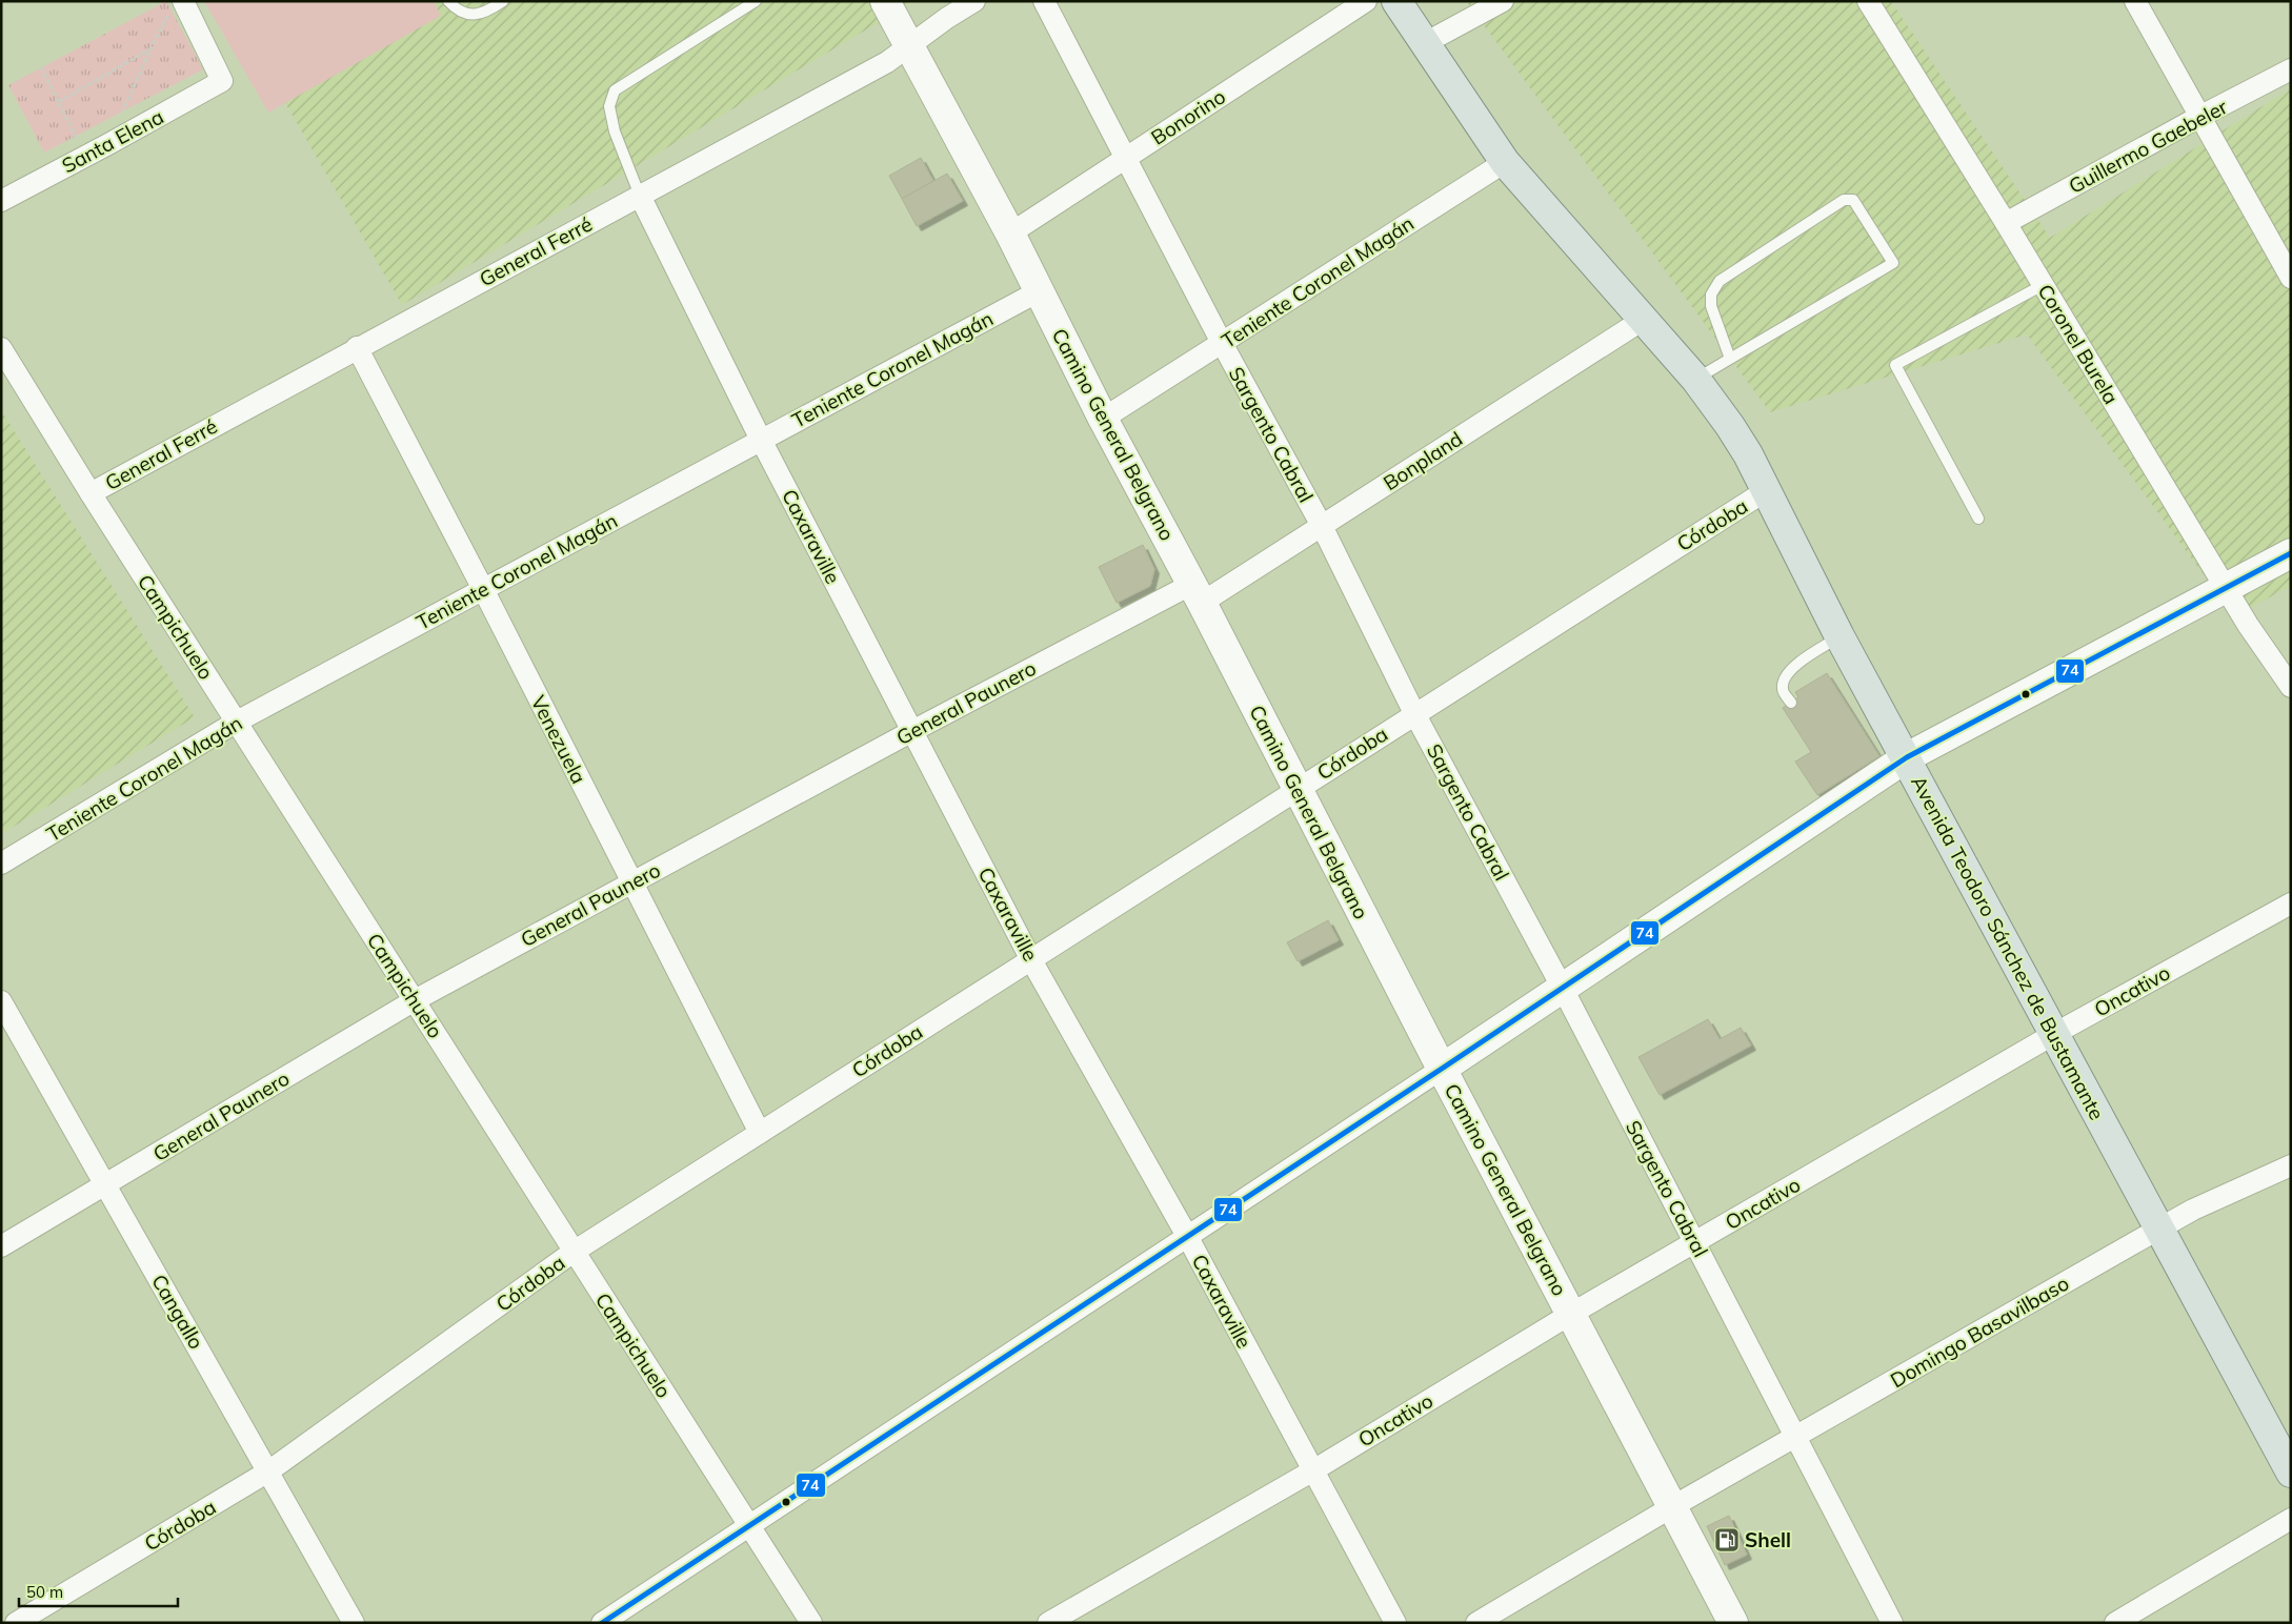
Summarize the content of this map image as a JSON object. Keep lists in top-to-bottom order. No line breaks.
{"streets":{"main road":["Avenida Teodoro Sánchez de Bustamante"],"street":["Bonorino","Santa Elena","Guillermo Gaebeler","General Ferré","Teniente Coronel Magán","Coronel Burela","Camino General Belgrano","Sargento Cabral","Bonpland","Córdoba","Caxaraville","Campichuelo","General Paunero","Venezuela","Oncativo","Cangallo","Domingo Basavilbaso"]},"crossings":[["Bonorino","Camino General Belgrano"],["Bonorino","Sargento Cabral"],["Guillermo Gaebeler","Coronel Burela"],["General Ferré","Camino General Belgrano"],["General Ferré","Caxaraville"],["General Ferré","Campichuelo"],["General Ferré","Venezuela"],["Teniente Coronel Magán","Camino General Belgrano"],["Teniente Coronel Magán","Sargento Cabral"],["Teniente Coronel Magán","Caxaraville"],["Teniente Coronel Magán","Campichuelo"],["Teniente Coronel Magán","Venezuela"],["Teniente Coronel Magán","Avenida Teodoro Sánchez de Bustamante"],["Camino General Belgrano","Bonpland"],["Camino General Belgrano","Córdoba"],["Camino General Belgrano","General Paunero"],["Camino General Belgrano","Oncativo"],["Camino General Belgrano","Domingo Basavilbaso"],["Sargento Cabral","Bonpland"],["Sargento Cabral","Córdoba"],["Sargento Cabral","Oncativo"],["Sargento Cabral","Domingo Basavilbaso"],["Bonpland","General Paunero"],["Bonpland","Avenida Teodoro Sánchez de Bustamante"],["Córdoba","Caxaraville"],["Córdoba","Campichuelo"],["Córdoba","Venezuela"],["Córdoba","Avenida Teodoro Sánchez de Bustamante"],["Córdoba","Cangallo"],["Caxaraville","General Paunero"],["Caxaraville","Oncativo"],["Campichuelo","General Paunero"],["General Paunero","Venezuela"],["General Paunero","Cangallo"],["Avenida Teodoro Sánchez de Bustamante","Oncativo"],["Avenida Teodoro Sánchez de Bustamante","Domingo Basavilbaso"]],"places":{"fuel station":["Shell"]},"lines":["transit line 74"],"scale_bar":"50 m"}
